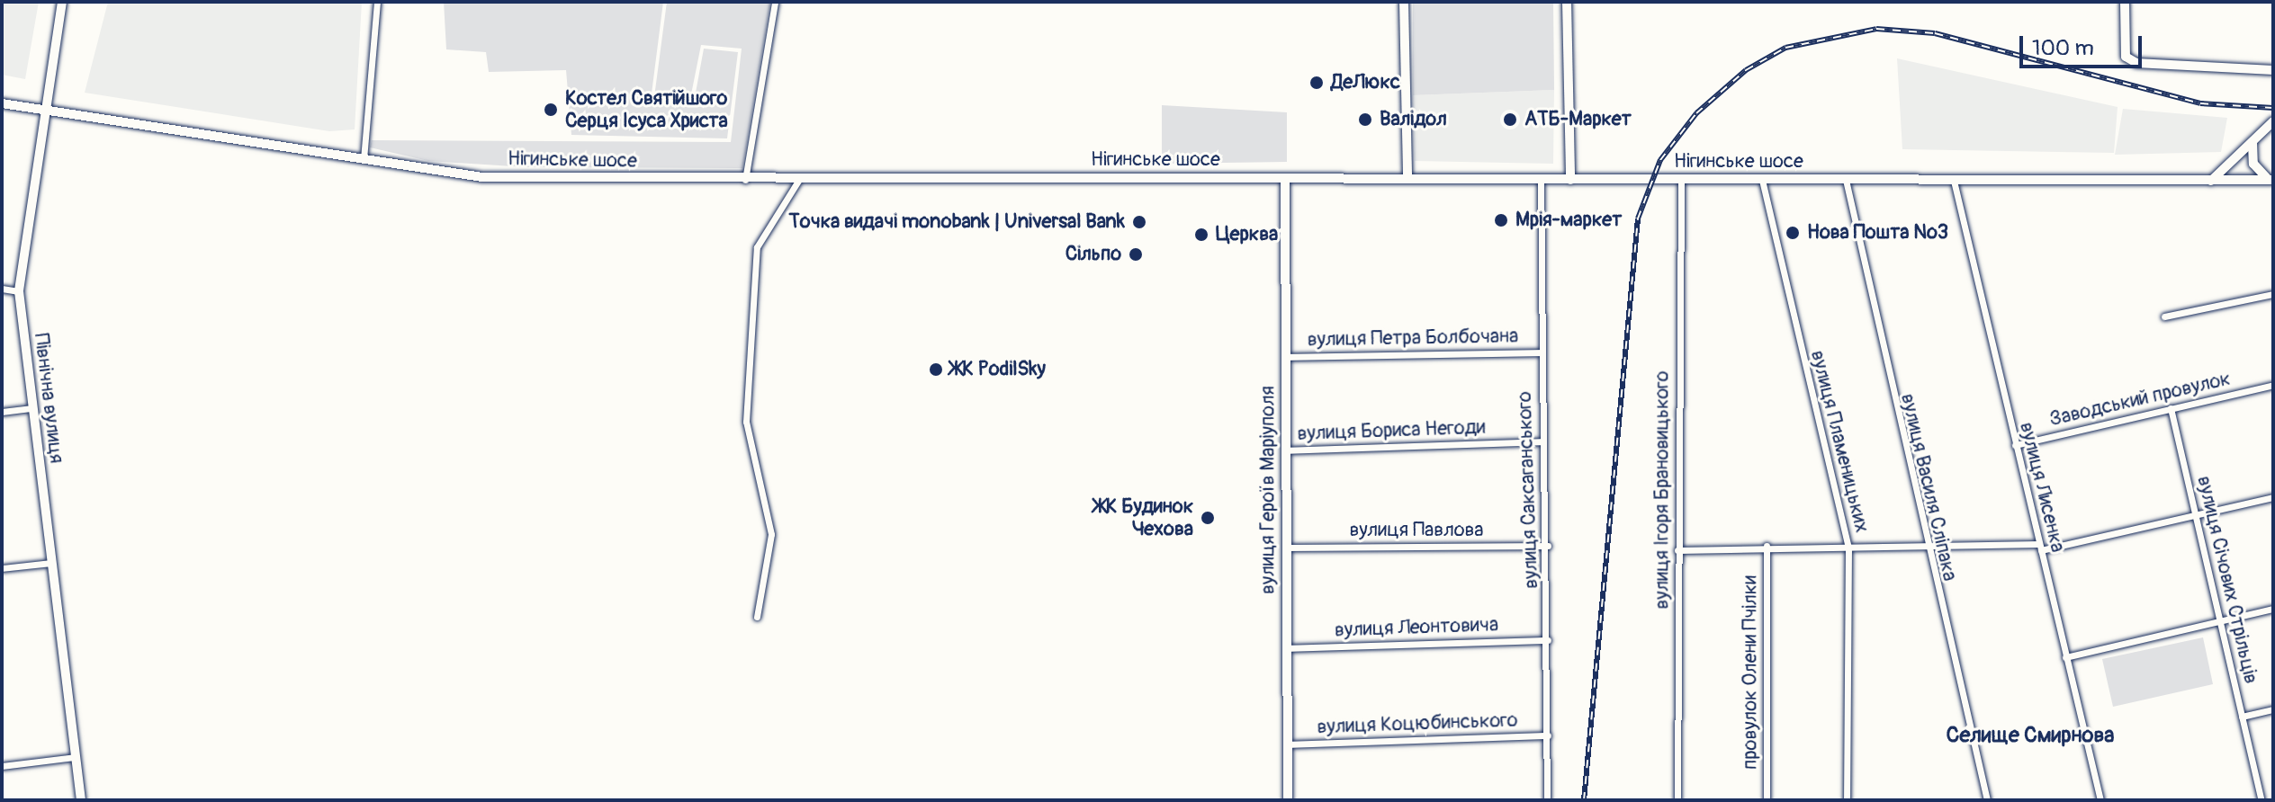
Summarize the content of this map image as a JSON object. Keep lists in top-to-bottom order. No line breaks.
{"streets":{"main road":["Нігинське шосе","Північна вулиця","вулиця Героїв Маріуполя"],"street":["вулиця Петра Болбочана","Заводський провулок","вулиця Бориса Негоди","вулиця Пламеницьких","вулиця Василя Сліпака","вулиця Лисенка","вулиця Саксаганського","вулиця Ігоря Брановицького","вулиця Павлова","вулиця Січових Стрільців","вулиця Леонтовича","провулок Олени Пчілки","вулиця Коцюбинського"]},"crossings":[["Нігинське шосе","Північна вулиця"],["Нігинське шосе","вулиця Пламеницьких"],["Нігинське шосе","вулиця Василя Сліпака"],["Нігинське шосе","вулиця Лисенка"],["Нігинське шосе","вулиця Героїв Маріуполя"],["Нігинське шосе","вулиця Саксаганського"],["Нігинське шосе","вулиця Ігоря Брановицького"],["вулиця Петра Болбочана","вулиця Героїв Маріуполя"],["вулиця Петра Болбочана","вулиця Саксаганського"],["Заводський провулок","вулиця Лисенка"],["Заводський провулок","вулиця Січових Стрільців"],["вулиця Бориса Негоди","вулиця Героїв Маріуполя"],["вулиця Бориса Негоди","вулиця Саксаганського"],["вулиця Героїв Маріуполя","вулиця Павлова"],["вулиця Героїв Маріуполя","вулиця Леонтовича"],["вулиця Героїв Маріуполя","вулиця Коцюбинського"],["вулиця Саксаганського","вулиця Павлова"],["вулиця Саксаганського","вулиця Леонтовича"],["вулиця Саксаганського","вулиця Коцюбинського"]],"districts":["Селище Смирнова"],"places":["ДеЛюкс","Костел Святійшого Серця Ісуса Христа","Валідол","АТБ-Маркет","Мрія-маркет","Точка видачі monobank | Universal Bank","Нова Пошта №3","Церква","Сільпо","ЖК PodilSky","ЖК Будинок Чехова"],"scale_bar":"100 m"}
